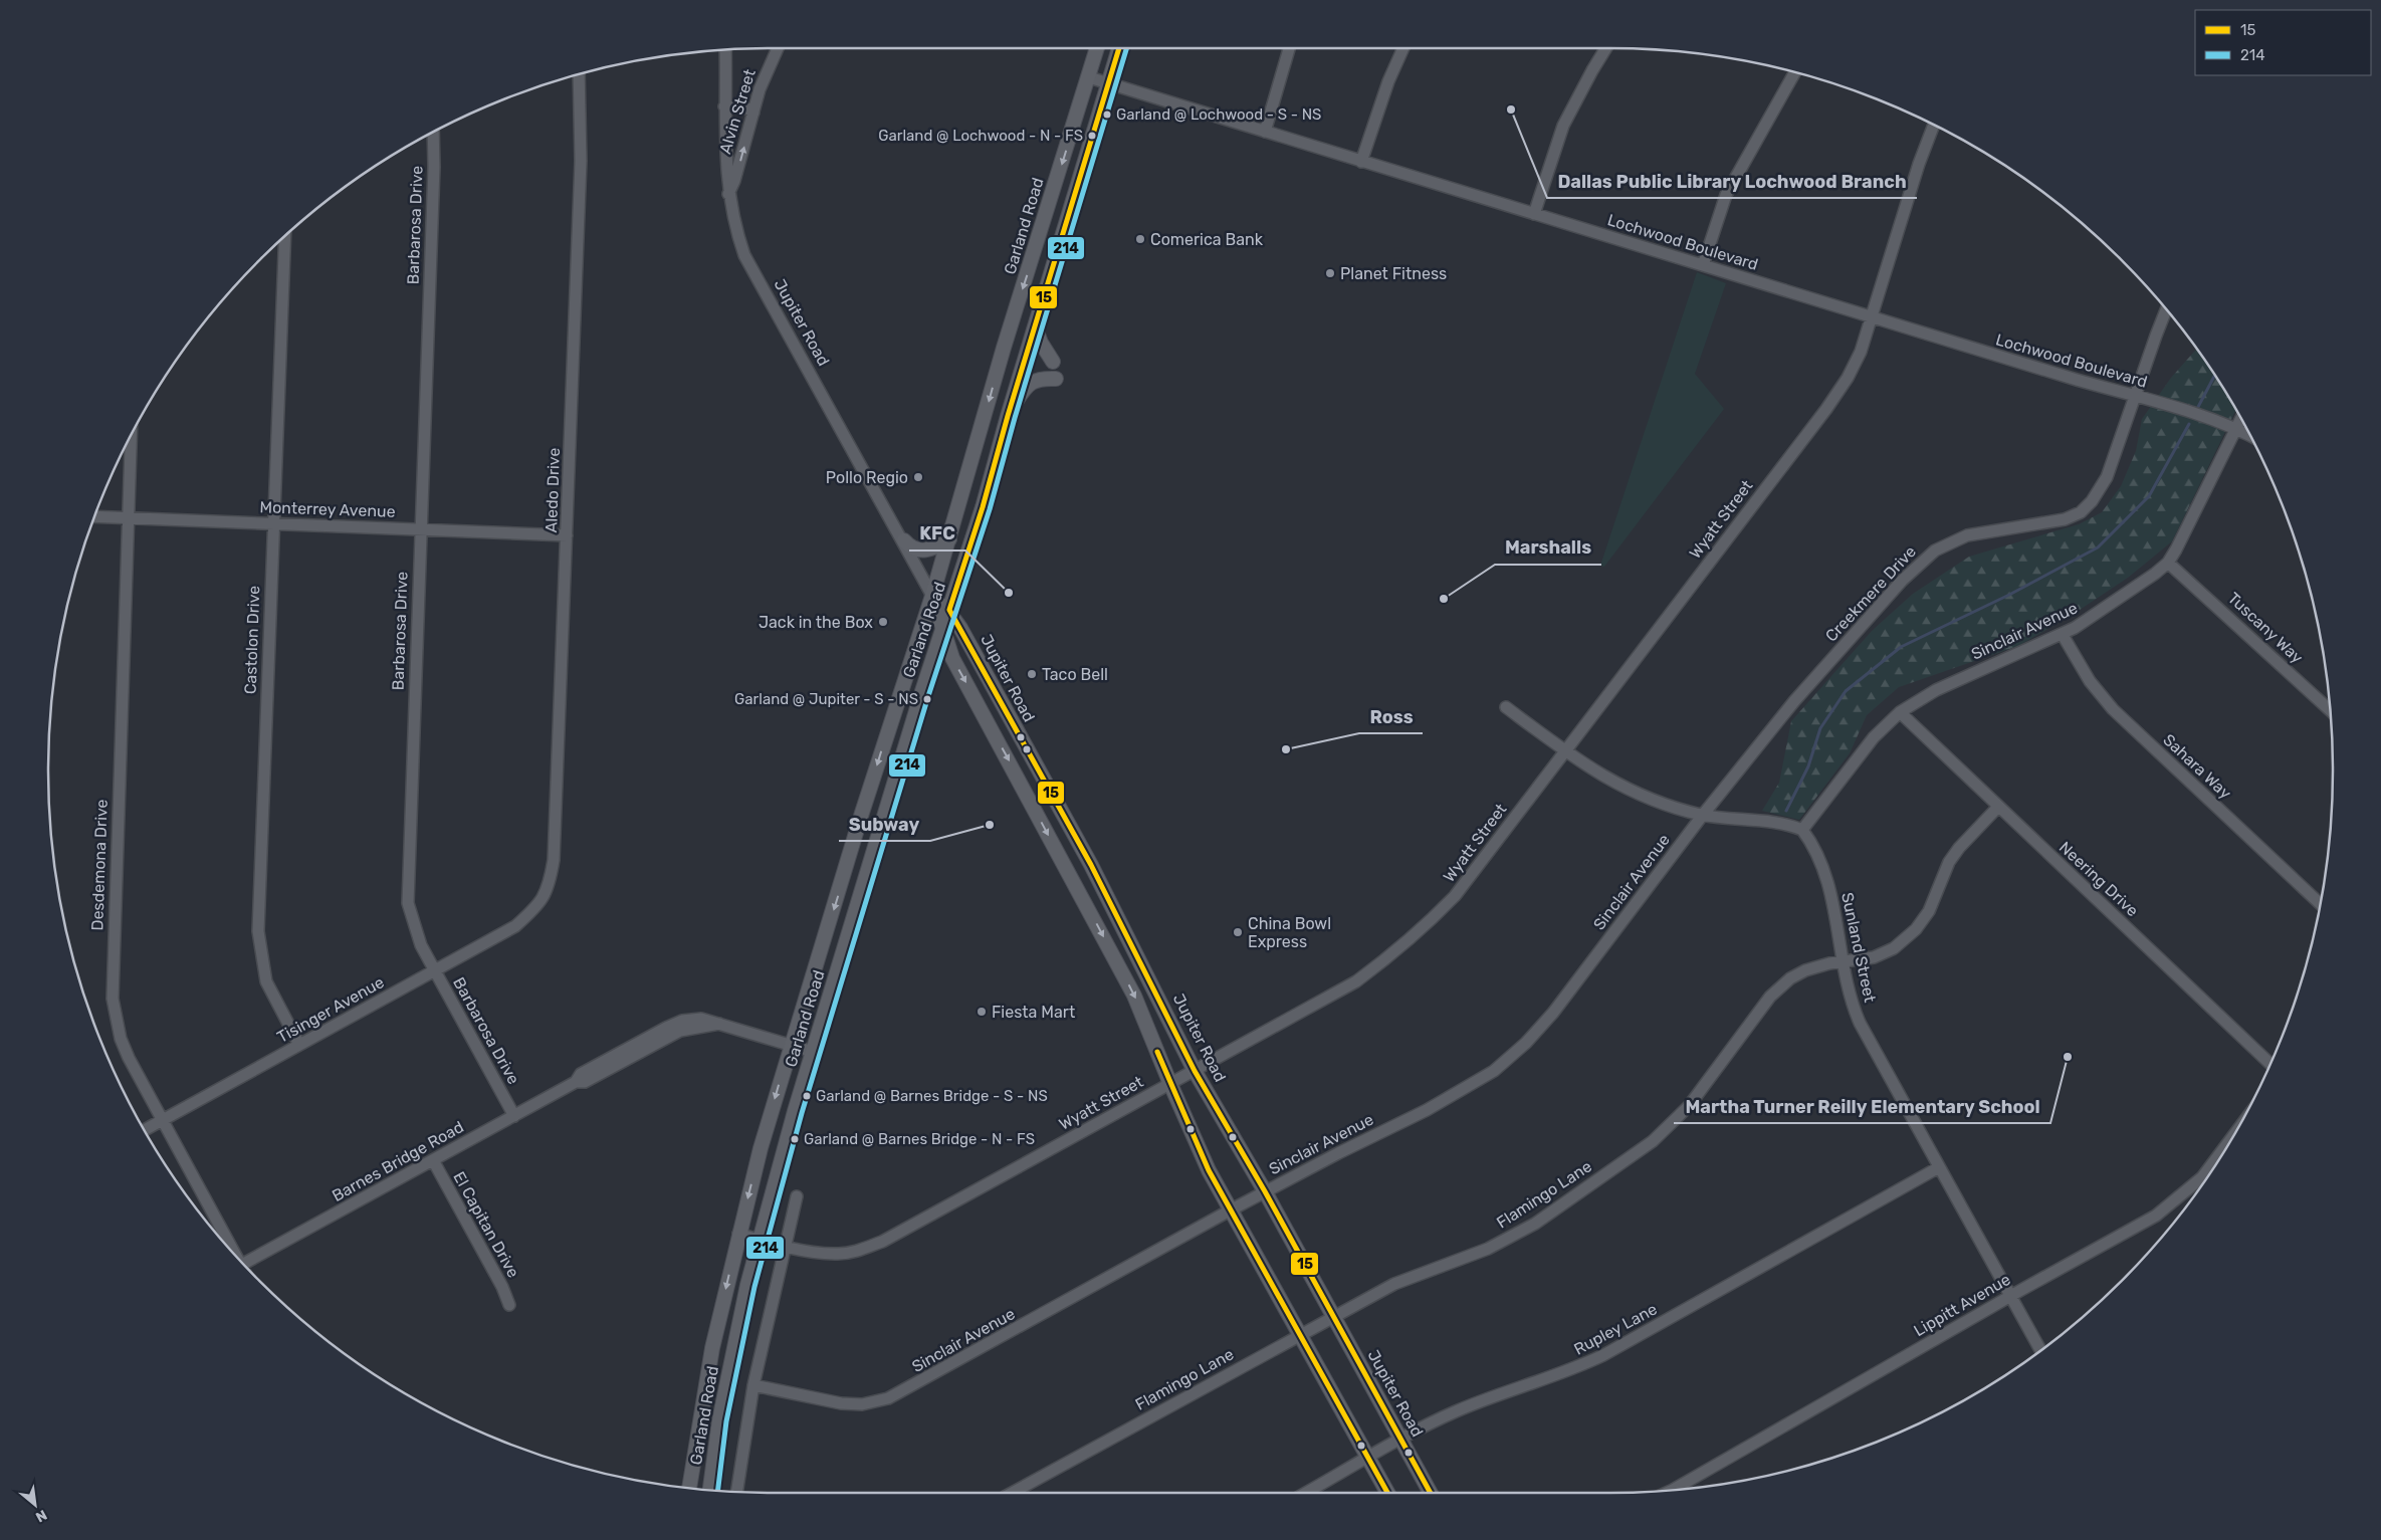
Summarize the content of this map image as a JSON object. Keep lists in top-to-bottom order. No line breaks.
{"streets":{"main road":["Garland Road","Jupiter Road"],"street":["Alvin Street","Barbarosa Drive","Lochwood Boulevard","Aledo Drive","Monterrey Avenue","Wyatt Street","Creekmere Drive","Tuscany Way","Sinclair Avenue","Castolon Drive","Sahara Way","Desdemona Drive","Neering Drive","Sunland Street","Tisinger Avenue","Barnes Bridge Road","Flamingo Lane","El Capitan Drive","Lippitt Avenue","Rupley Lane"]},"crossings":[["Alvin Street","Jupiter Road"],["Barbarosa Drive","Monterrey Avenue"],["Barbarosa Drive","Tisinger Avenue"],["Barbarosa Drive","Barnes Bridge Road"],["Garland Road","Lochwood Boulevard"],["Garland Road","Jupiter Road"],["Garland Road","Wyatt Street"],["Garland Road","Barnes Bridge Road"],["Lochwood Boulevard","Wyatt Street"],["Lochwood Boulevard","Creekmere Drive"],["Lochwood Boulevard","Sinclair Avenue"],["Jupiter Road","Wyatt Street"],["Jupiter Road","Sinclair Avenue"],["Jupiter Road","Flamingo Lane"],["Jupiter Road","Rupley Lane"],["Aledo Drive","Monterrey Avenue"],["Aledo Drive","Tisinger Avenue"],["Monterrey Avenue","Castolon Drive"],["Monterrey Avenue","Desdemona Drive"],["Creekmere Drive","Sinclair Avenue"],["Tuscany Way","Sinclair Avenue"],["Sinclair Avenue","Sahara Way"],["Sinclair Avenue","Neering Drive"],["Sinclair Avenue","Sunland Street"],["Castolon Drive","Tisinger Avenue"],["Desdemona Drive","Tisinger Avenue"],["Neering Drive","Flamingo Lane"],["Sunland Street","Flamingo Lane"],["Sunland Street","Lippitt Avenue"],["Sunland Street","Rupley Lane"],["Barnes Bridge Road","El Capitan Drive"]],"one_way":["Alvin Street"],"places":["Dallas Public Library Lochwood Branch","Garland @ Lochwood - S - NS","Garland @ Lochwood - N - FS","Comerica Bank","Planet Fitness","Pollo Regio","KFC","Marshalls","Jack in the Box","Taco Bell","Garland @ Jupiter - S - NS","Ross","Subway","China Bowl Express","Fiesta Mart","Martha Turner Reilly Elementary School","Garland @ Barnes Bridge - S - NS","Garland @ Barnes Bridge - N - FS"],"lines":["transit line 15","transit line 214"],"legend":["15","214"],"north":"bottom right"}
